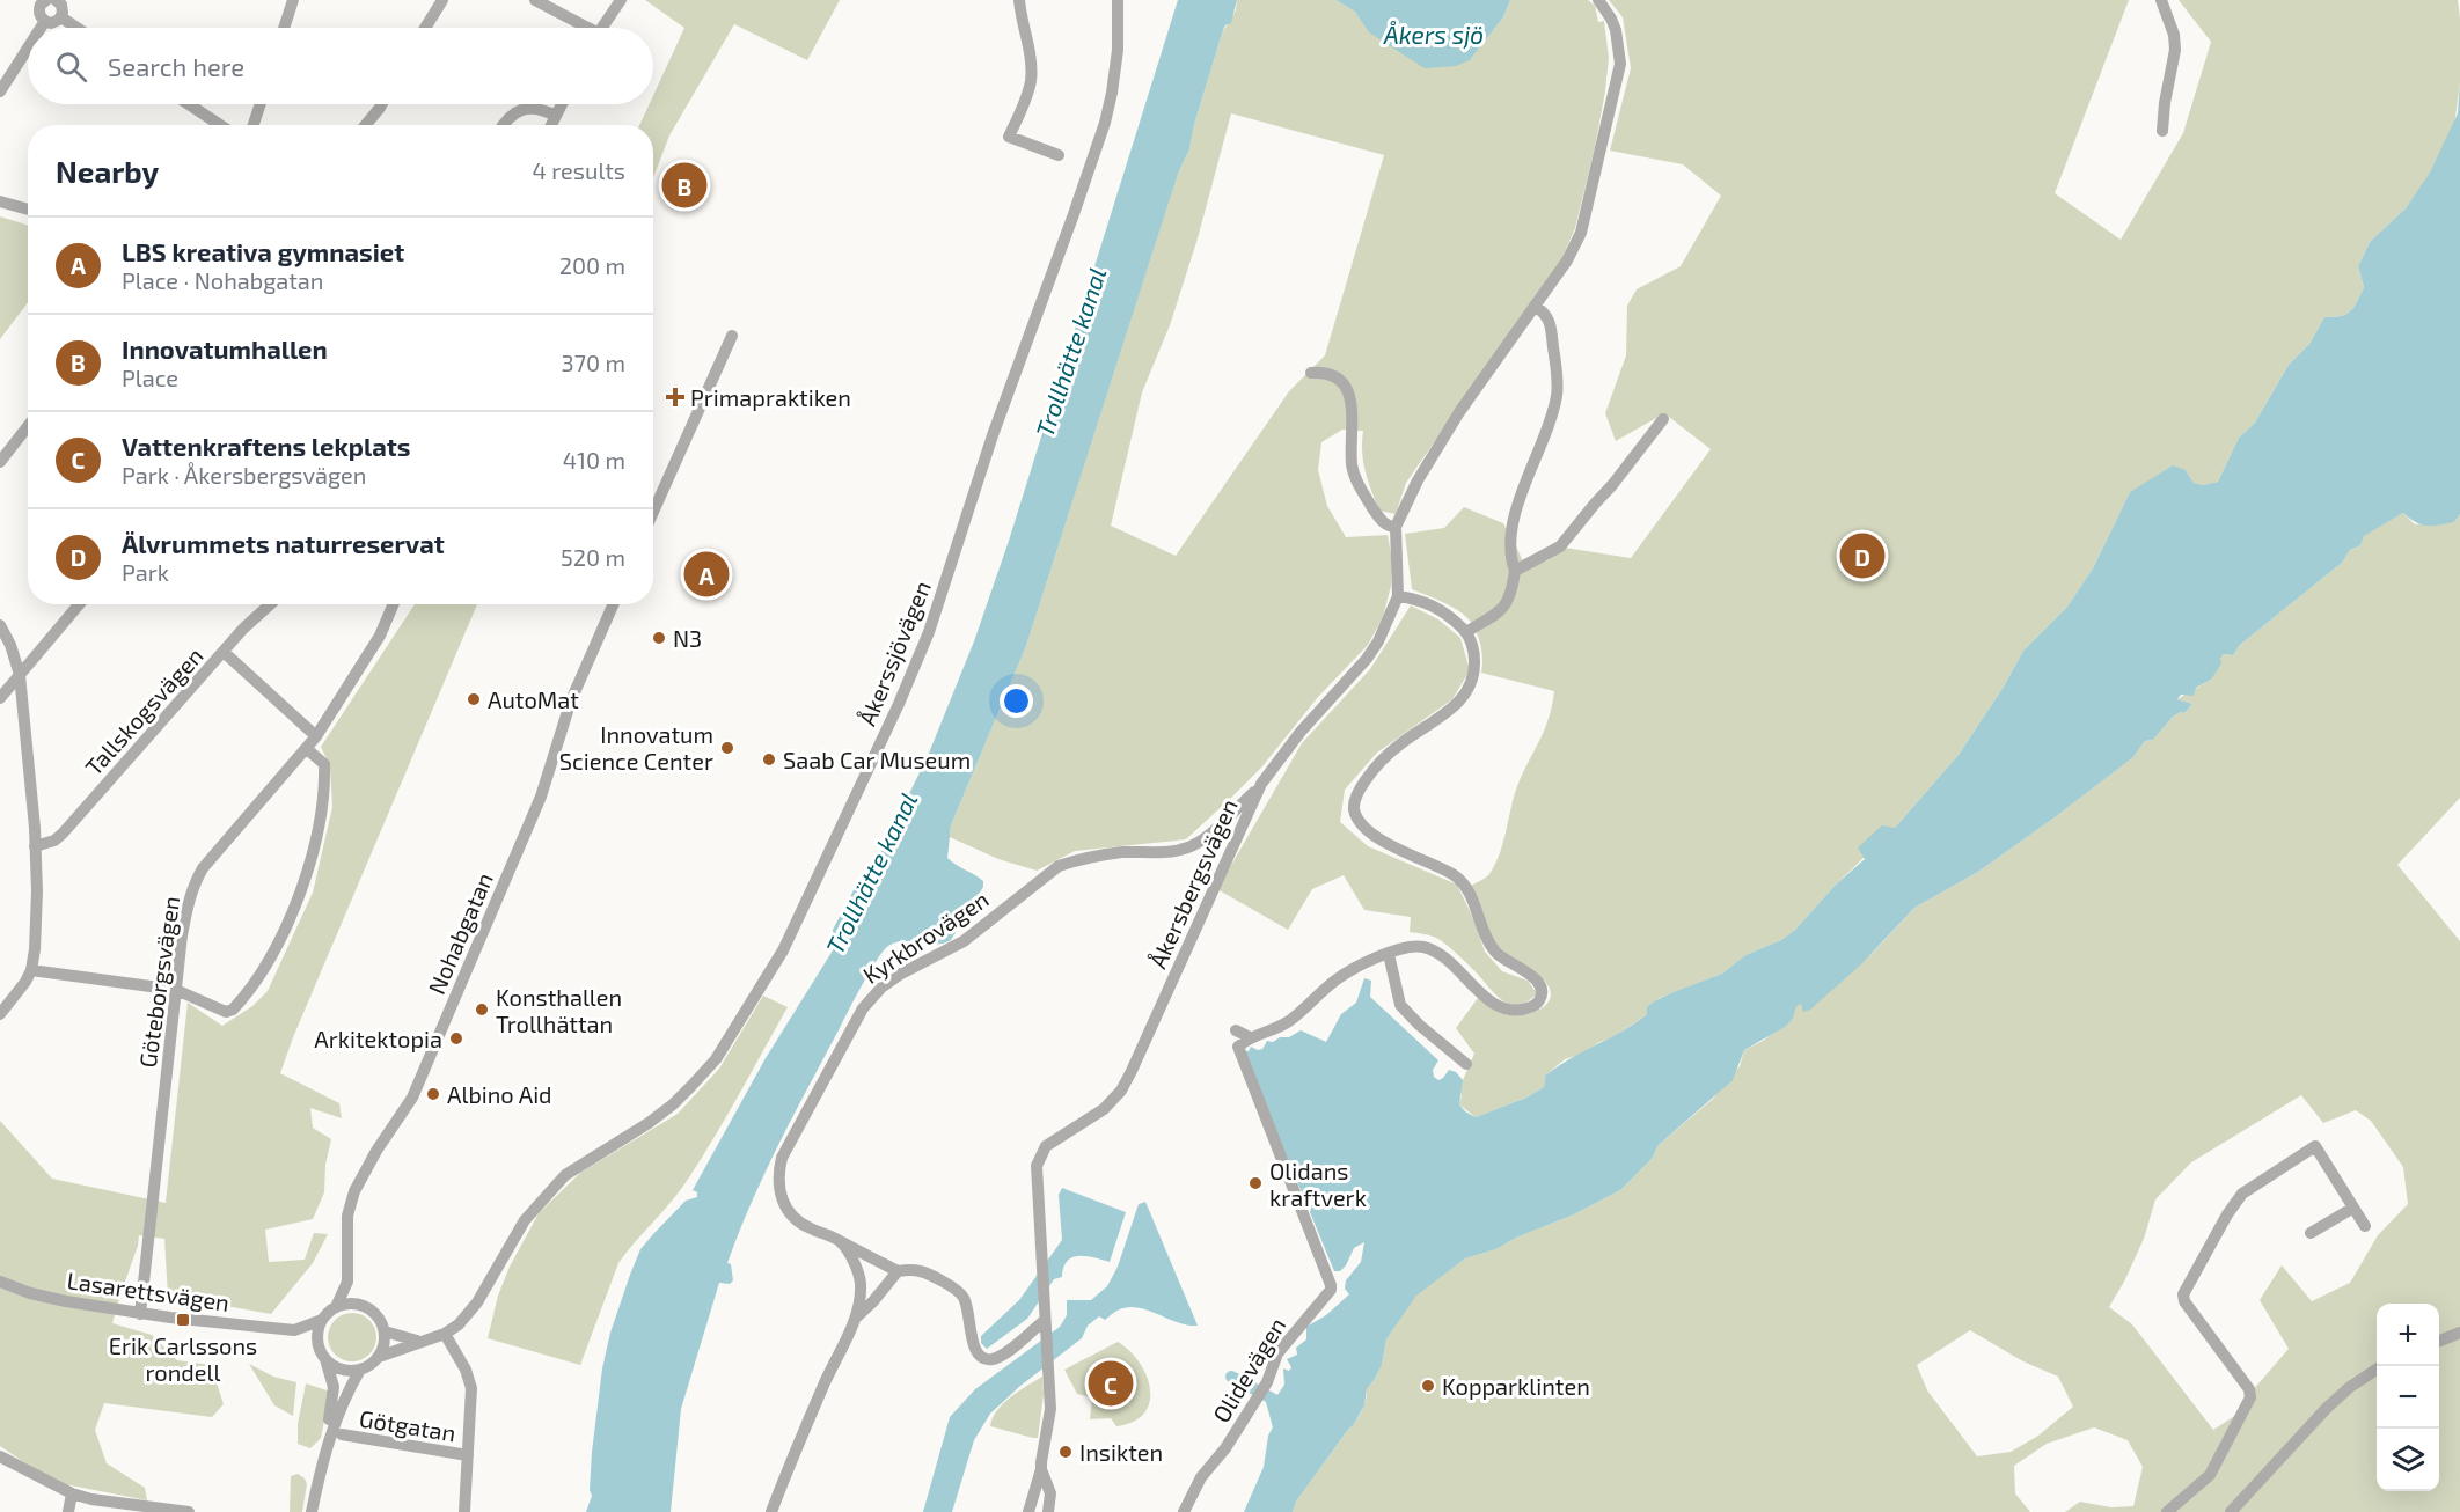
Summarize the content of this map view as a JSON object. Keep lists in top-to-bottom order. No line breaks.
{"streets":{"street":["Åkerssjövägen","Tallskogsvägen","Åkersbergsvägen","Nohabgatan","Kyrkbrovägen","Göteborgsvägen","Lasarettsvägen","Olidevägen","Götgatan"]},"crossings":[["Åkerssjövägen","Nohabgatan"],["Åkerssjövägen","Lasarettsvägen"],["Åkersbergsvägen","Kyrkbrovägen"],["Nohabgatan","Lasarettsvägen"],["Göteborgsvägen","Lasarettsvägen"]],"water":["Åkers sjö","Trollhätte kanal"],"places":{"health":["Primapraktiken"],"other":["N3","AutoMat","Innovatum Science Center","Saab Car Museum","Konsthallen Trollhättan","Arkitektopia","Albino Aid","Olidans kraftverk","Kopparklinten","Insikten"],"transit":["Erik Carlssons rondell"]},"page":{"search":"Search here","heading":["Nearby","4 results"],"pins":["B","D","A","C"],"list":[{"mark":"A","name":"LBS kreativa gymnasiet","note":"Place · Nohabgatan","value":"200 m"},{"mark":"B","name":"Innovatumhallen","note":"Place","value":"370 m"},{"mark":"C","name":"Vattenkraftens lekplats","note":"Park · Åkersbergsvägen","value":"410 m"},{"mark":"D","name":"Älvrummets naturreservat","note":"Park","value":"520 m"}],"map_buttons":["+","−"]}}
